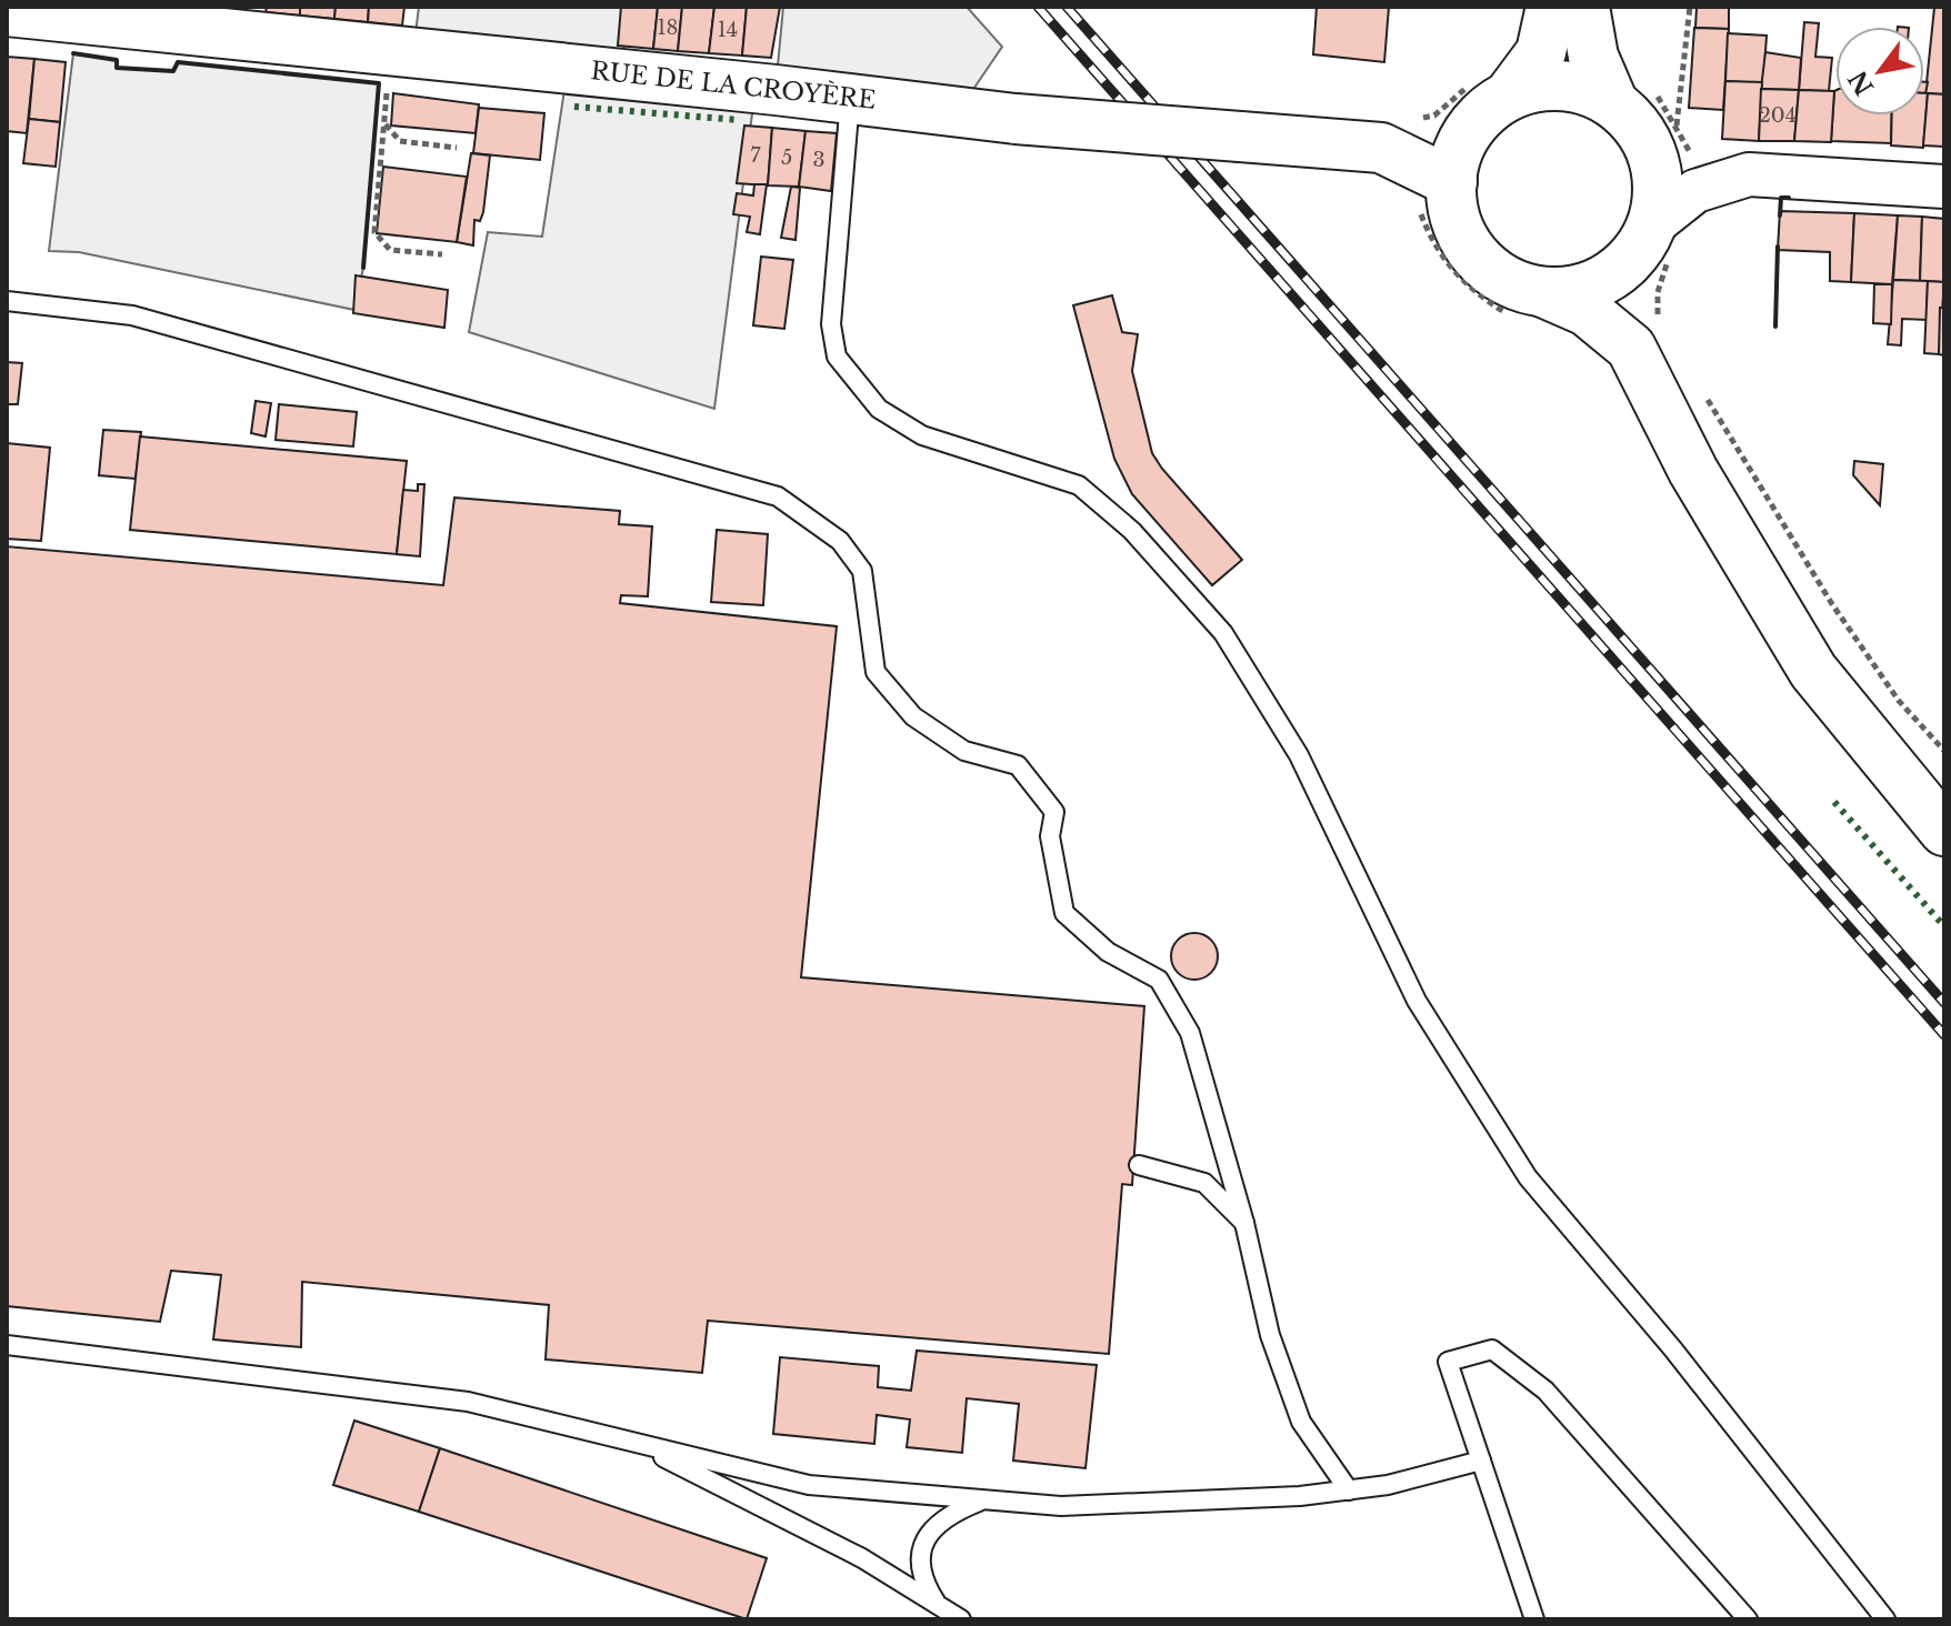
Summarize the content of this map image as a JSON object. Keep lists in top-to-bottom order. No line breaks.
{"streets":{"main road":["RUE DE LA CROYÈRE"]},"house_numbers":["18","14","204","7","5","3"],"north":"bottom left"}
